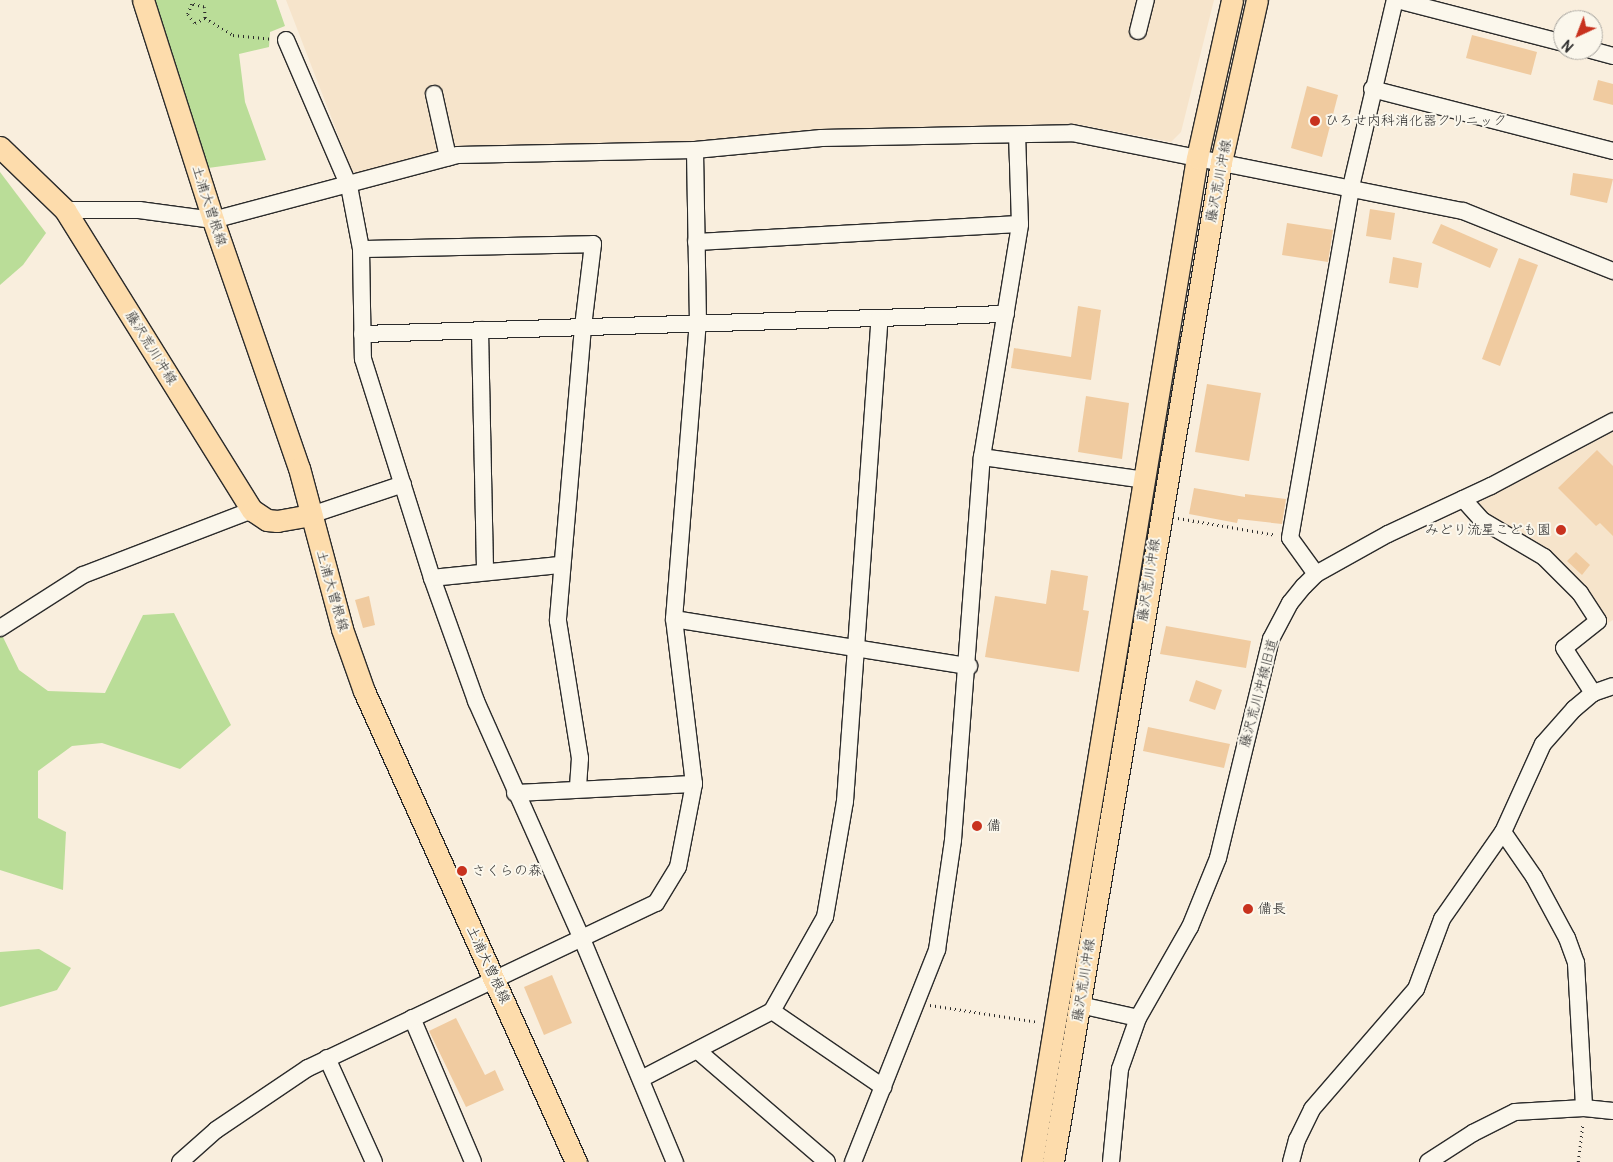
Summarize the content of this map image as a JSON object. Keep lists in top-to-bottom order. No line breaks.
{"streets":{"main road":["藤沢荒川沖線","土浦大曽根線"],"street":["藤沢荒川沖線旧道"]},"places":["ひろせ内科消化器クリニック","みどり流星こども園","備","さくらの森","備長"],"north":"bottom left"}
